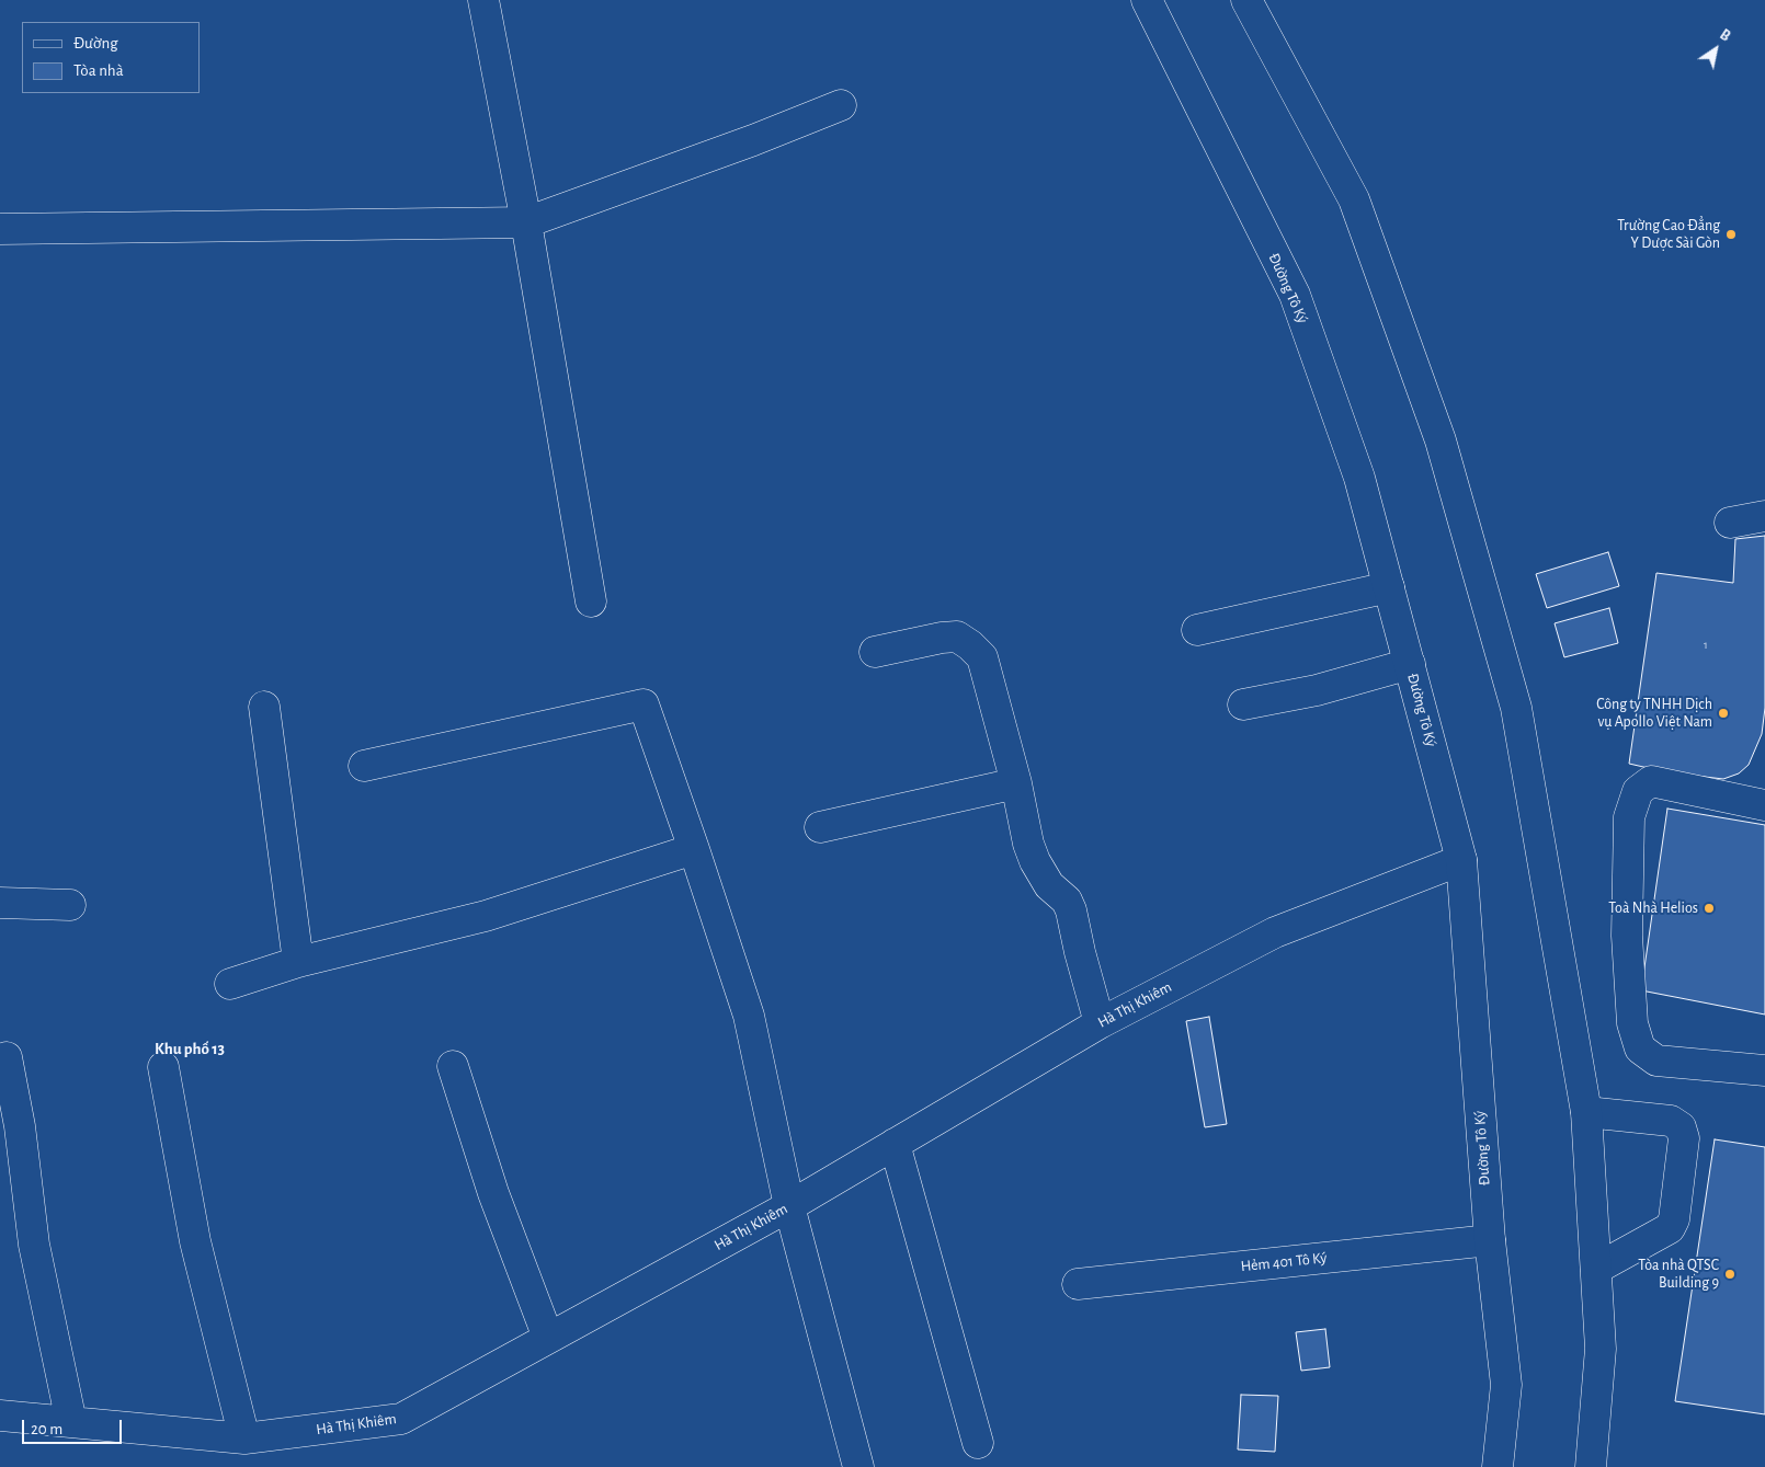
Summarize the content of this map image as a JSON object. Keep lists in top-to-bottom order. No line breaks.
{"streets":{"street":["Đường Tô Ký","Hà Thị Khiêm","Hẻm 401 Tô Ký"]},"crossings":[["Đường Tô Ký","Hà Thị Khiêm"],["Đường Tô Ký","Hẻm 401 Tô Ký"]],"districts":["Khu phố 13"],"places":["Trường Cao Đẳng Y Dược Sài Gòn","Công ty TNHH Dịch vụ Apollo Việt Nam","Toà Nhà Helios","Tòa nhà QTSC Building 9"],"house_numbers":["1"],"legend":["Đường","Tòa nhà"],"scale_bar":"20 m","north":"top right"}
